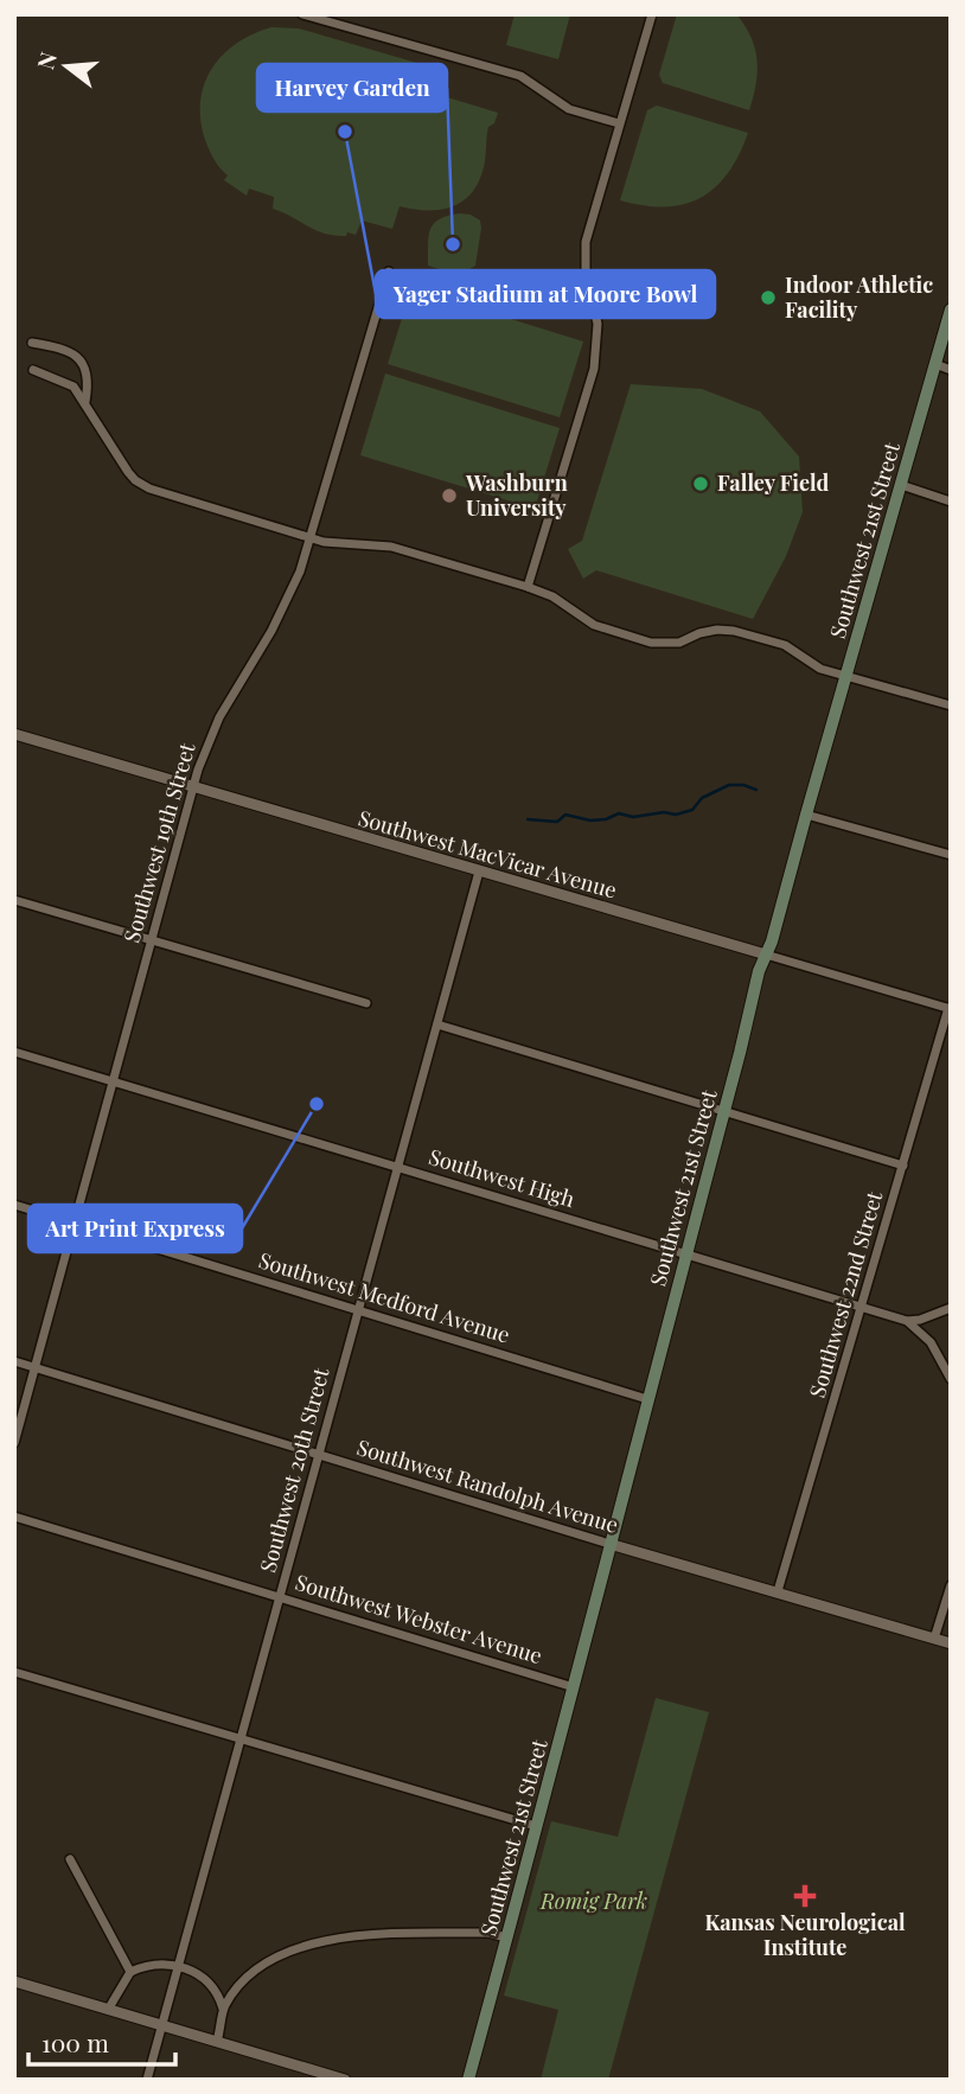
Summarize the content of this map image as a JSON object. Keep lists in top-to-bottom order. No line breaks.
{"streets":{"main road":["Southwest 21st Street"],"street":["Southwest 19th Street","Southwest MacVicar Avenue","Southwest High","Southwest 22nd Street","Southwest Medford Avenue","Southwest 20th Street","Southwest Randolph Avenue","Southwest Webster Avenue"]},"crossings":[["Southwest 21st Street","Southwest MacVicar Avenue"],["Southwest 21st Street","Southwest High"],["Southwest 21st Street","Southwest Medford Avenue"],["Southwest 21st Street","Southwest Randolph Avenue"],["Southwest 21st Street","Southwest Webster Avenue"],["Southwest 19th Street","Southwest MacVicar Avenue"],["Southwest 19th Street","Southwest High"],["Southwest 19th Street","Southwest Medford Avenue"],["Southwest 19th Street","Southwest Randolph Avenue"],["Southwest MacVicar Avenue","Southwest 22nd Street"],["Southwest MacVicar Avenue","Southwest 20th Street"],["Southwest High","Southwest 22nd Street"],["Southwest High","Southwest 20th Street"],["Southwest 22nd Street","Southwest Randolph Avenue"],["Southwest Medford Avenue","Southwest 20th Street"],["Southwest 20th Street","Southwest Randolph Avenue"],["Southwest 20th Street","Southwest Webster Avenue"]],"parks":["Romig Park"],"places":{"other":["Yager Stadium at Moore Bowl","Harvey Garden","Indoor Athletic Facility","Falley Field","Washburn University","Art Print Express"],"health":["Kansas Neurological Institute"]},"scale_bar":"100 m","north":"left"}
